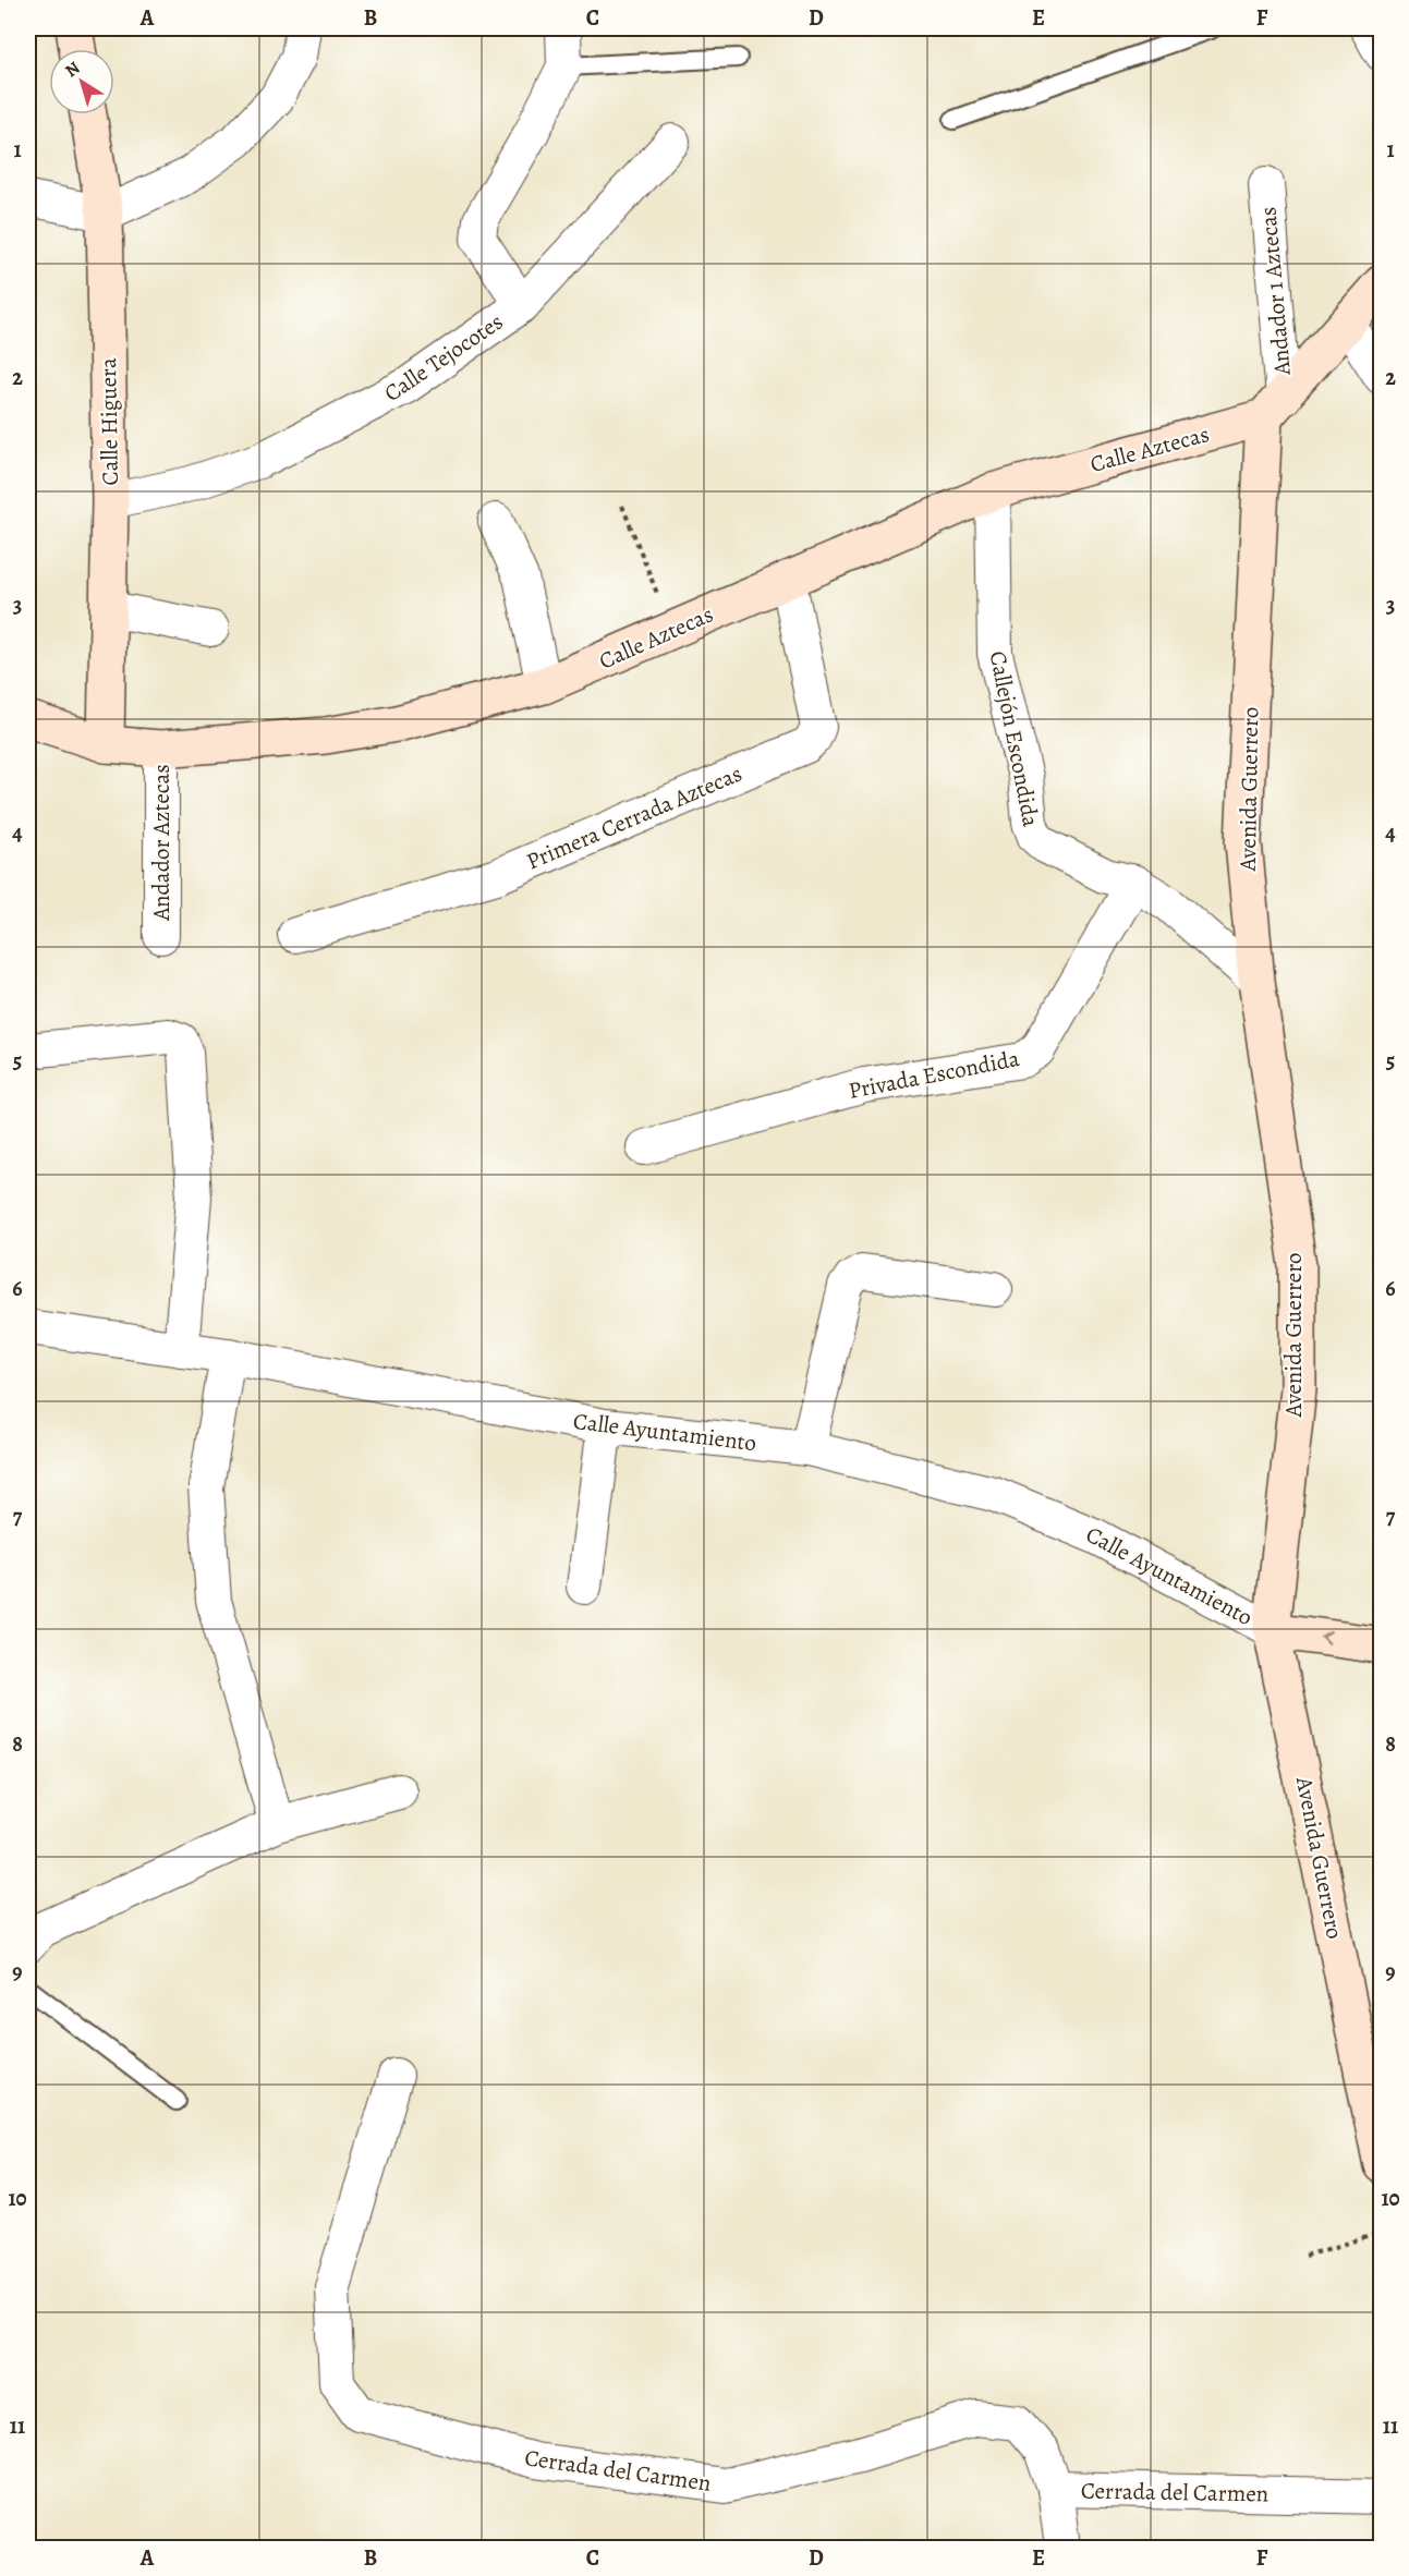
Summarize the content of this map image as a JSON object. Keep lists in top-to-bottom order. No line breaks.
{"streets":{"street":["Andador 1 Aztecas","Calle Tejocotes","Calle Higuera","Calle Aztecas","Callejón Escondida","Avenida Guerrero","Primera Cerrada Aztecas","Andador Aztecas","Privada Escondida","Calle Ayuntamiento","Cerrada del Carmen"]},"crossings":[["Andador 1 Aztecas","Calle Aztecas"],["Andador 1 Aztecas","Avenida Guerrero"],["Calle Tejocotes","Calle Higuera"],["Calle Higuera","Calle Aztecas"],["Calle Aztecas","Callejón Escondida"],["Calle Aztecas","Avenida Guerrero"],["Calle Aztecas","Primera Cerrada Aztecas"],["Calle Aztecas","Andador Aztecas"],["Callejón Escondida","Avenida Guerrero"],["Callejón Escondida","Privada Escondida"],["Avenida Guerrero","Calle Ayuntamiento"]],"north":"top left","grid":{"columns":["A","B","C","D","E","F"],"rows":["1","2","3","4","5","6","7","8","9","10","11"]}}
